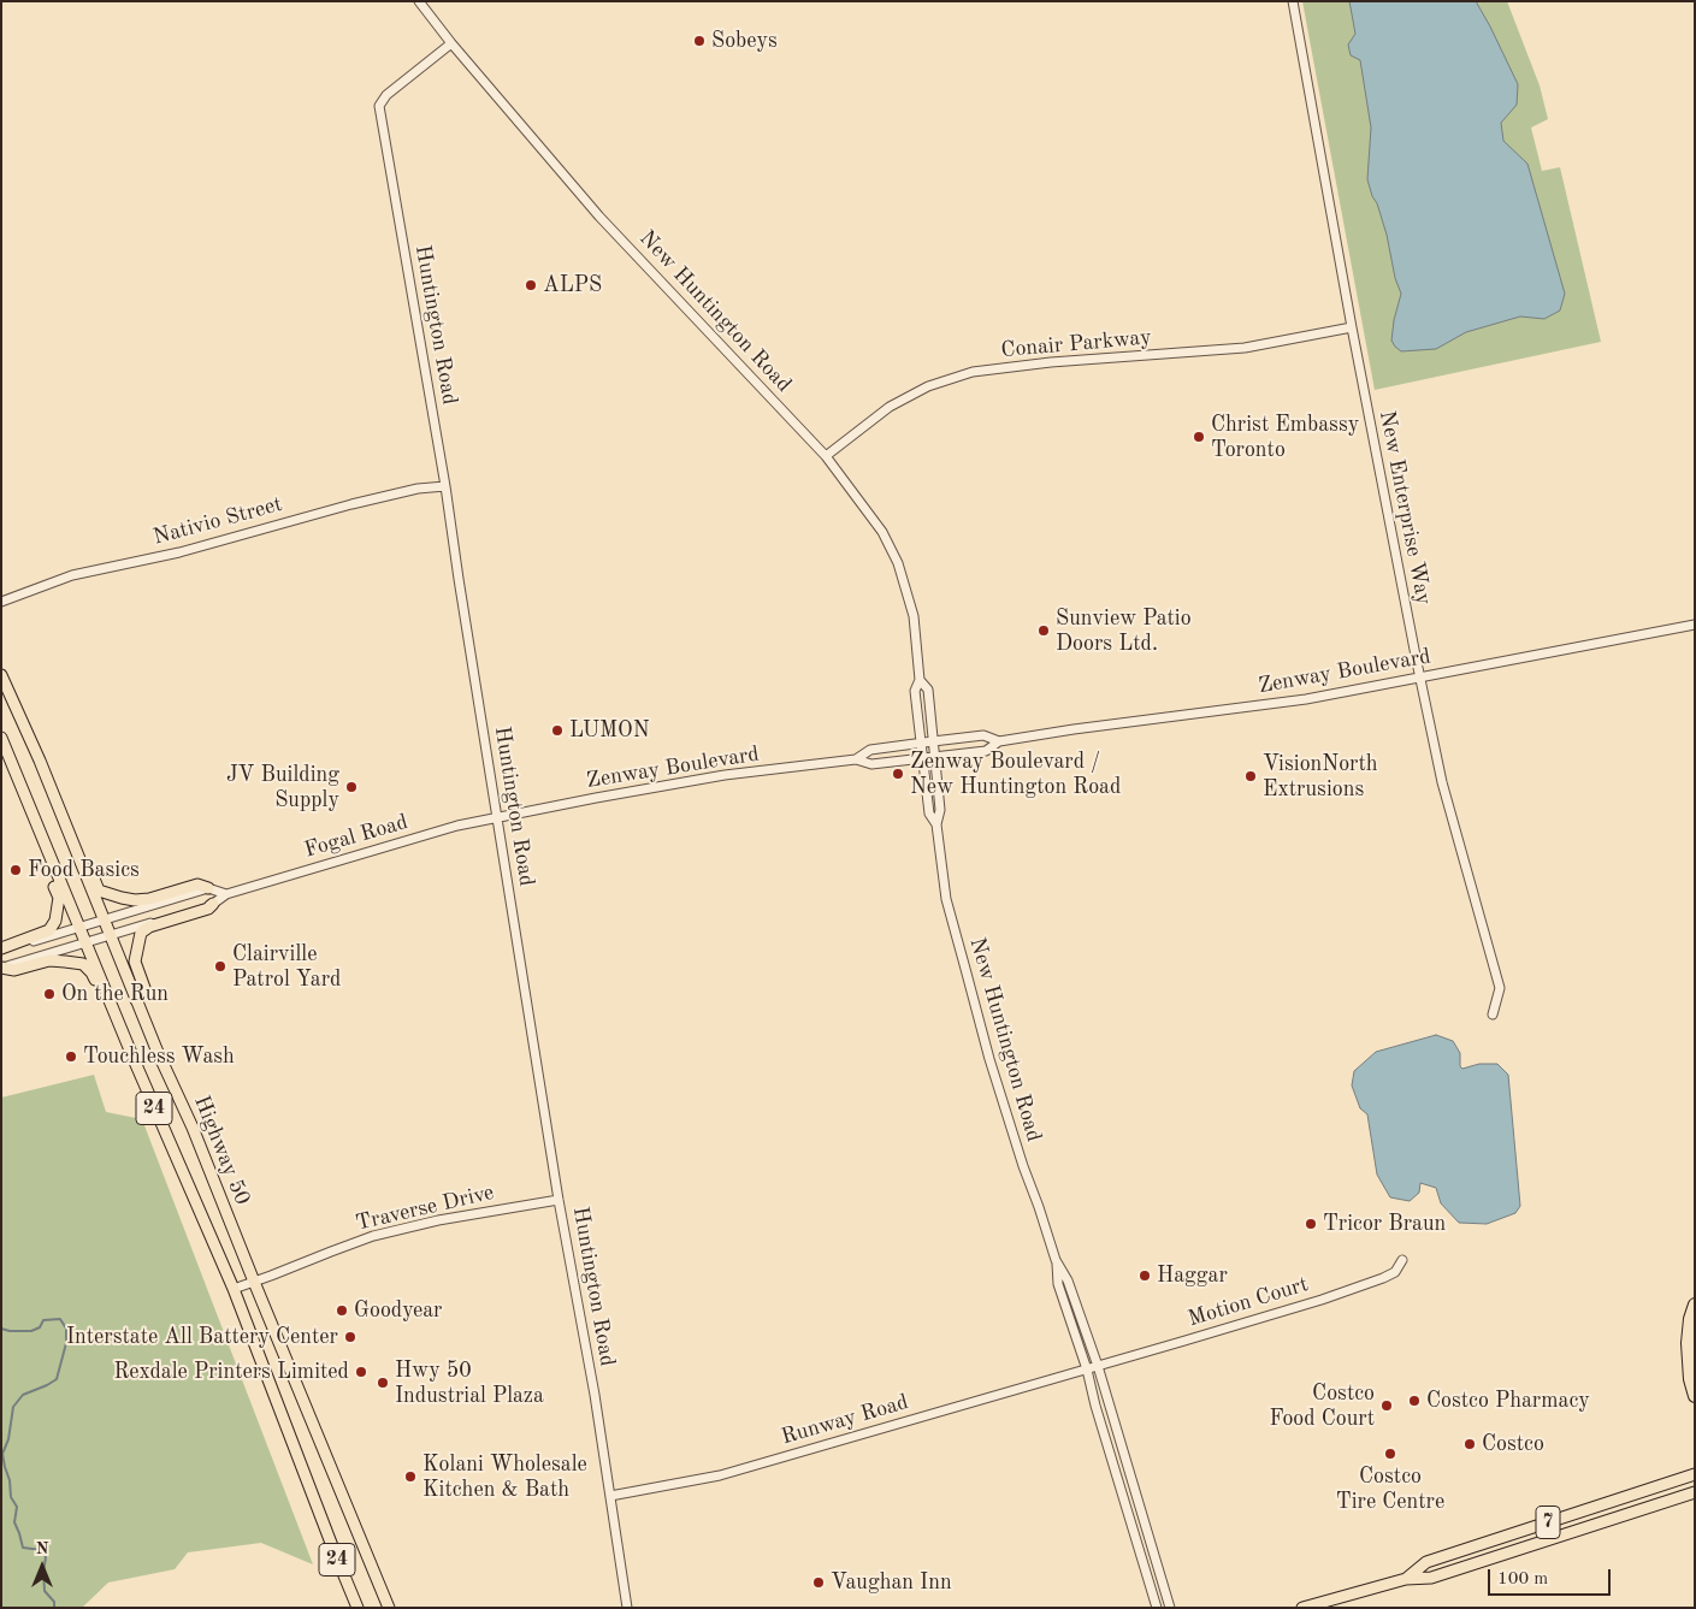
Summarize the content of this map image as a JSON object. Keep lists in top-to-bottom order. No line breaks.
{"streets":{"main road":["24","Highway 50","7"],"street":["New Huntington Road","Huntington Road","Conair Parkway","New Enterprise Way","Nativio Street","Zenway Boulevard","Fogal Road","Traverse Drive","Motion Court","Runway Road"]},"crossings":[["New Huntington Road","Huntington Road"],["New Huntington Road","Conair Parkway"],["New Huntington Road","Zenway Boulevard"],["New Huntington Road","Motion Court"],["New Huntington Road","Runway Road"],["Huntington Road","Nativio Street"],["Huntington Road","Zenway Boulevard"],["Huntington Road","Fogal Road"],["Huntington Road","Traverse Drive"],["Huntington Road","Runway Road"],["Conair Parkway","New Enterprise Way"],["New Enterprise Way","Zenway Boulevard"],["Zenway Boulevard","Fogal Road"],["Fogal Road","Highway 50"],["Highway 50","Traverse Drive"],["Motion Court","Runway Road"]],"places":["Sobeys","ALPS","Christ Embassy Toronto","Sunview Patio Doors Ltd.","LUMON","Zenway Boulevard / New Huntington Road","VisionNorth Extrusions","JV Building Supply","Food Basics","Clairville Patrol Yard","On the Run","Touchless Wash","Tricor Braun","Haggar","Goodyear","Interstate All Battery Center","Rexdale Printers Limited","Hwy 50 Industrial Plaza","Costco Pharmacy","Costco Food Court","Costco","Costco Tire Centre","Kolani Wholesale Kitchen & Bath","Vaughan Inn"],"scale_bar":"100 m","north":"top"}
